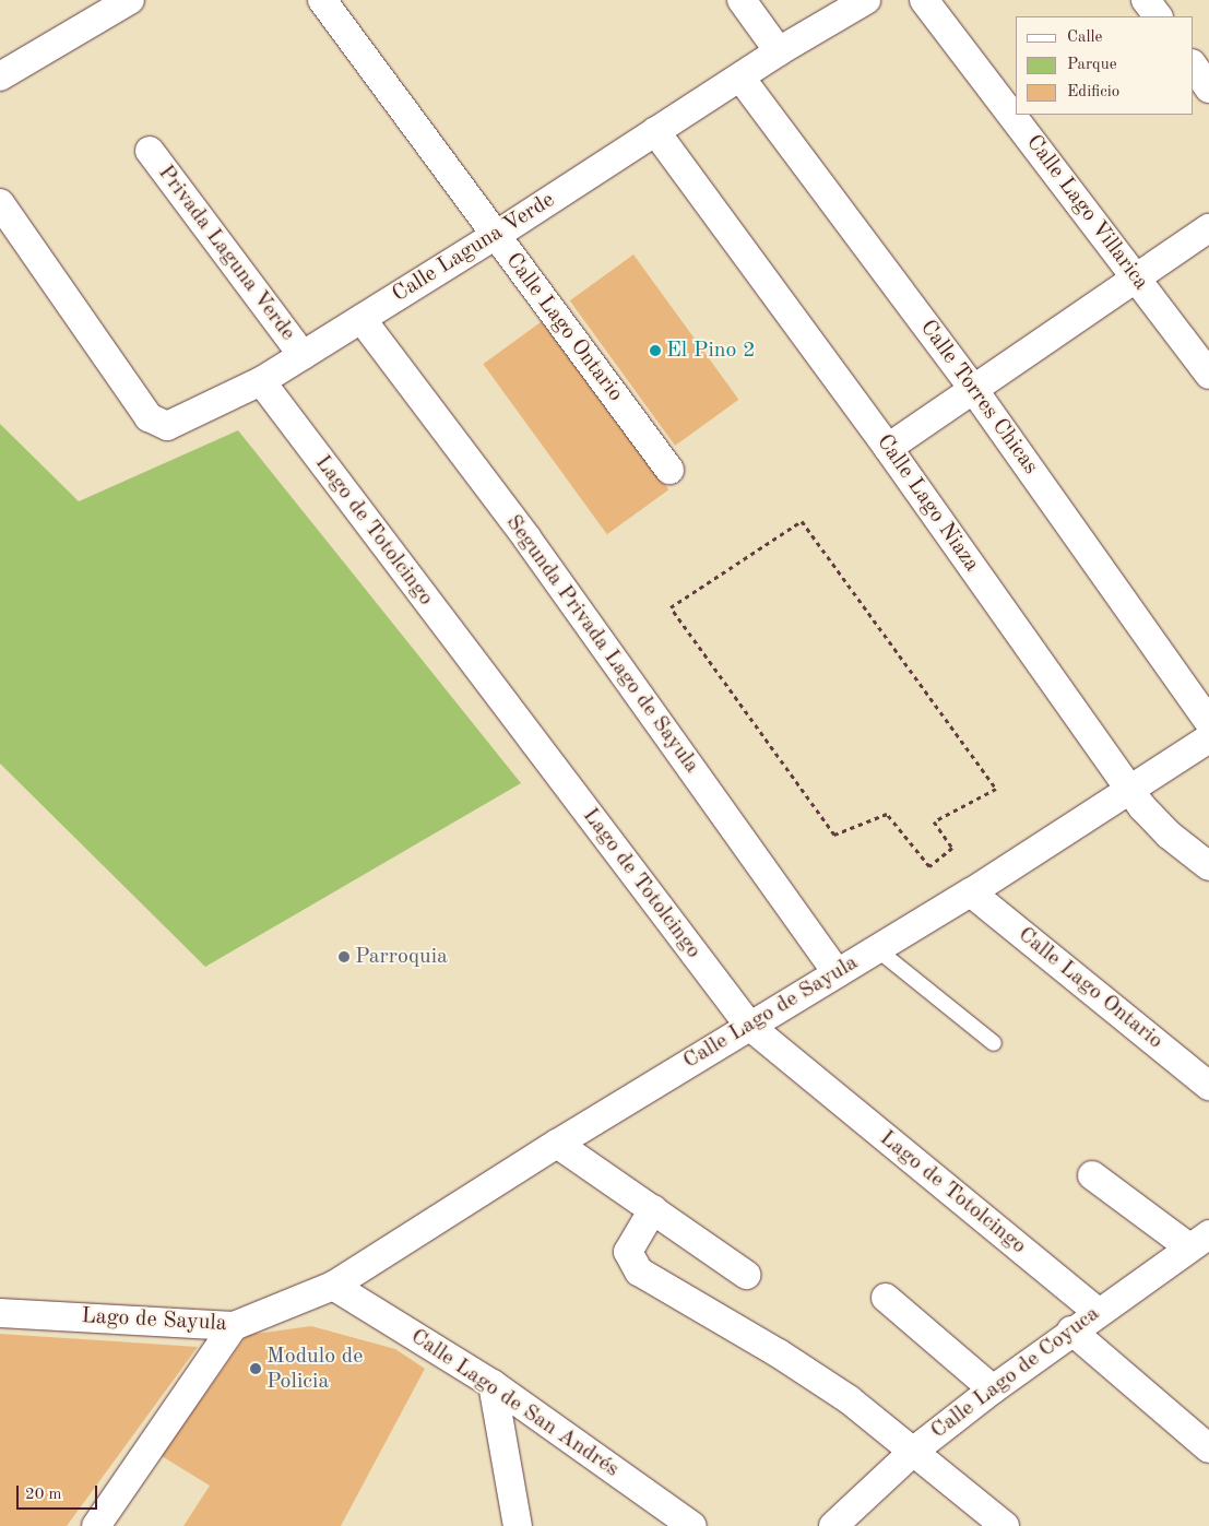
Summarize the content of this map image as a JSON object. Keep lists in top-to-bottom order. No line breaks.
{"streets":{"street":["Calle Lago Villarica","Calle Laguna Verde","Privada Laguna Verde","Calle Lago Ontario","Calle Torres Chicas","Calle Lago Niaza","Lago de Totolcingo","Segunda Privada Lago de Sayula","Calle Lago de Sayula","Lago de Sayula","Calle Lago de Coyuca","Calle Lago de San Andrés"]},"crossings":[["Calle Laguna Verde","Privada Laguna Verde"],["Calle Laguna Verde","Calle Lago Ontario"],["Calle Laguna Verde","Calle Torres Chicas"],["Calle Laguna Verde","Calle Lago Niaza"],["Calle Laguna Verde","Lago de Totolcingo"],["Calle Laguna Verde","Segunda Privada Lago de Sayula"],["Calle Lago Ontario","Calle Lago de Sayula"],["Calle Lago Niaza","Calle Lago de Sayula"],["Lago de Totolcingo","Calle Lago de Sayula"],["Lago de Totolcingo","Calle Lago de Coyuca"],["Segunda Privada Lago de Sayula","Calle Lago de Sayula"],["Calle Lago de Sayula","Lago de Sayula"],["Calle Lago de Sayula","Calle Lago de San Andrés"],["Lago de Sayula","Calle Lago de San Andrés"]],"places":["El Pino 2","Parroquia","Modulo de Policia"],"legend":["Calle","Parque","Edificio"],"scale_bar":"20 m"}
